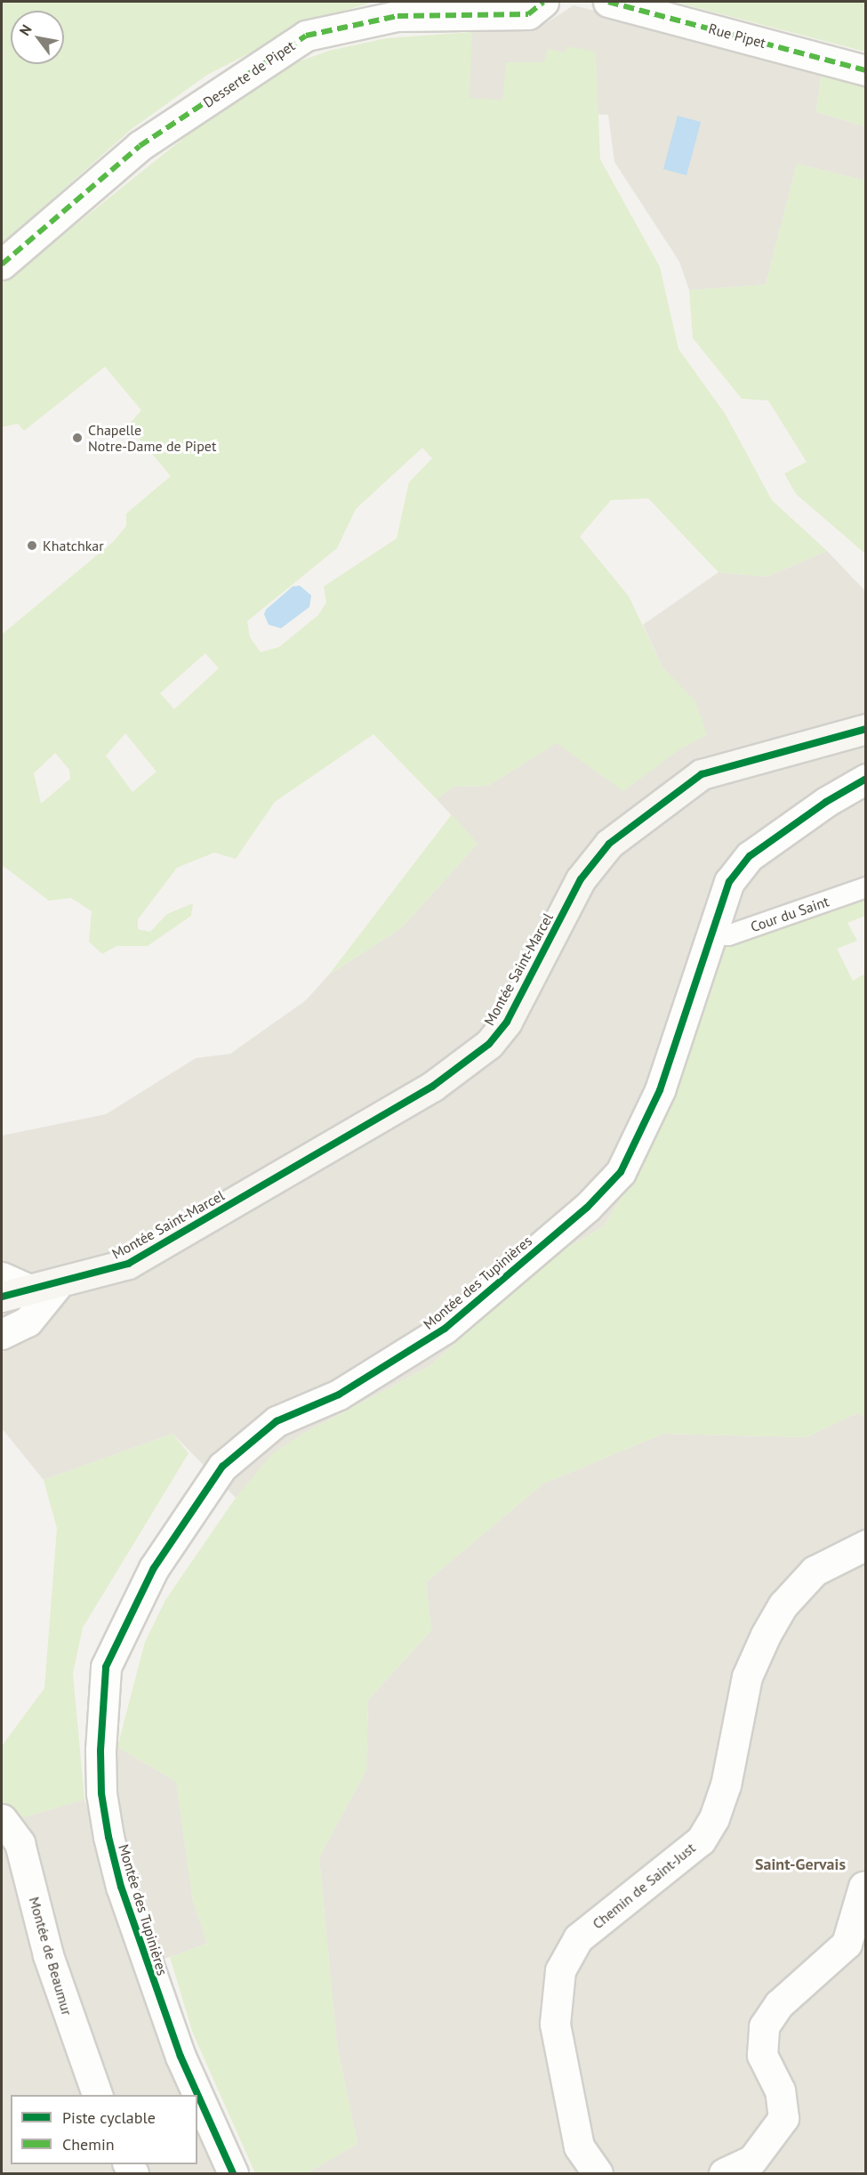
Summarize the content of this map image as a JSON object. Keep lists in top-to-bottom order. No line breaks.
{"streets":{"main road":["Montée Saint-Marcel"],"street":["Rue Pipet","Desserte de Pipet","Montée des Tupinières","Chemin de Saint-Just","Montée de Beaumur"],"lane":["Cour du Saint"]},"crossings":[["Cour du Saint","Montée des Tupinières"]],"districts":["Saint-Gervais"],"places":["Chapelle Notre-Dame de Pipet","Khatchkar"],"legend":["Piste cyclable","Chemin"],"north":"top left"}
